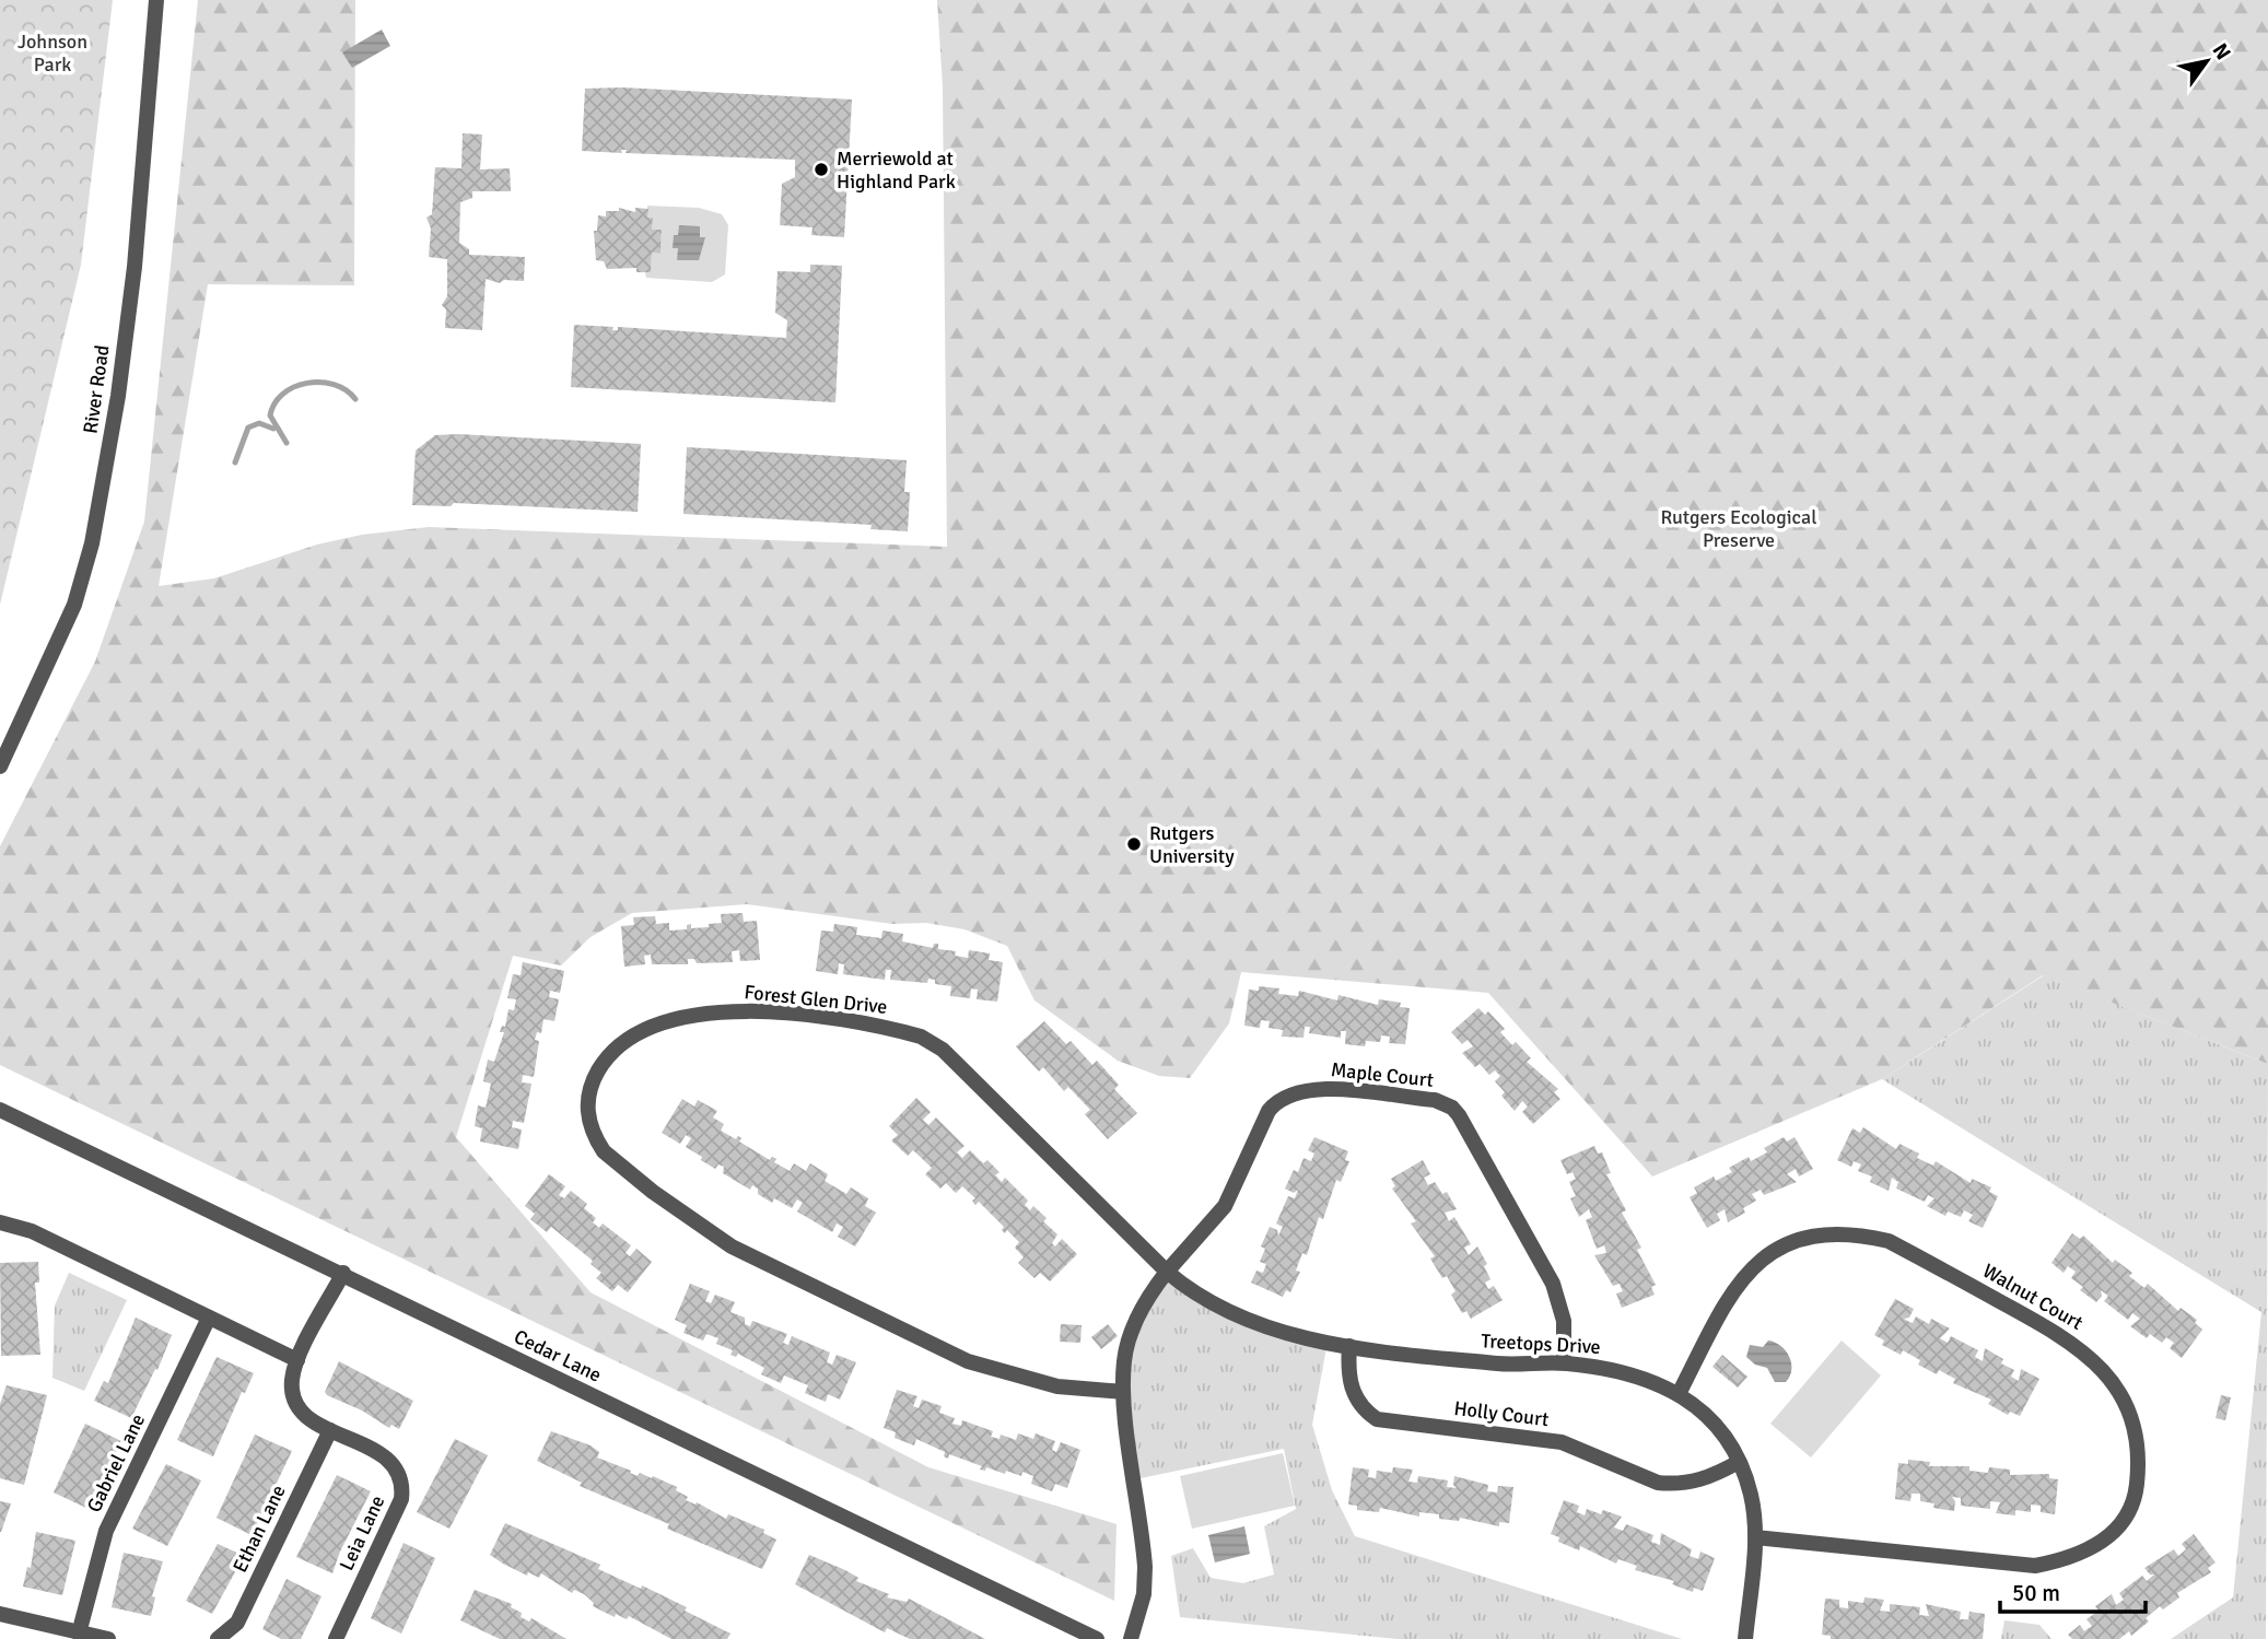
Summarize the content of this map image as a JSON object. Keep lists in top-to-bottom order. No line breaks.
{"streets":{"street":["River Road","Forest Glen Drive","Maple Court","Walnut Court","Treetops Drive","Cedar Lane","Holly Court","Gabriel Lane","Ethan Lane","Leia Lane"]},"crossings":[["Forest Glen Drive","Maple Court"],["Forest Glen Drive","Treetops Drive"],["Forest Glen Drive","Holly Court"],["Maple Court","Treetops Drive"],["Walnut Court","Treetops Drive"],["Treetops Drive","Holly Court"],["Cedar Lane","Leia Lane"],["Ethan Lane","Leia Lane"]],"parks":["Johnson Park","Rutgers Ecological Preserve"],"places":["Merriewold at Highland Park","Rutgers University"],"scale_bar":"50 m","north":"top right"}
